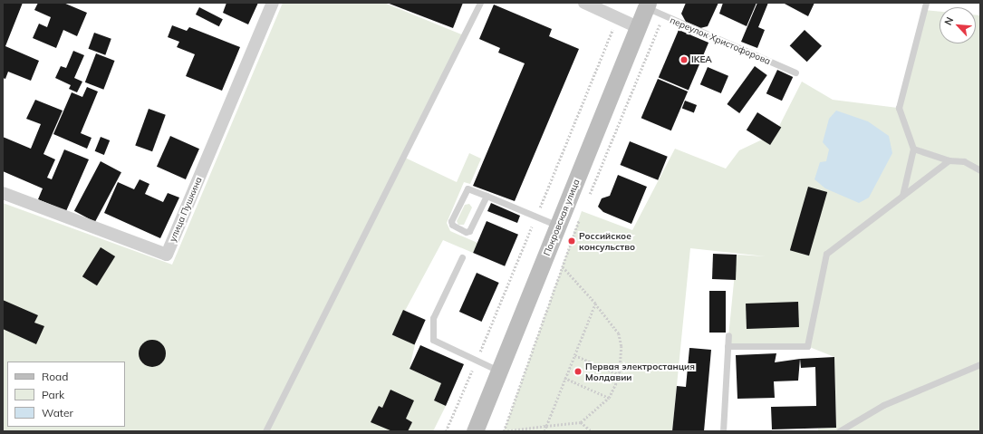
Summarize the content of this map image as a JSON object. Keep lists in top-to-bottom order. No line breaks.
{"streets":{"main road":["Покровская улица"],"street":["улица Пушкина"],"lane":["переулок Христофорова"]},"crossings":[["переулок Христофорова","Покровская улица"]],"places":["IKEA","Российское консульство","Первая электростанция Молдавии"],"legend":["Road","Park","Water"],"north":"top left"}
